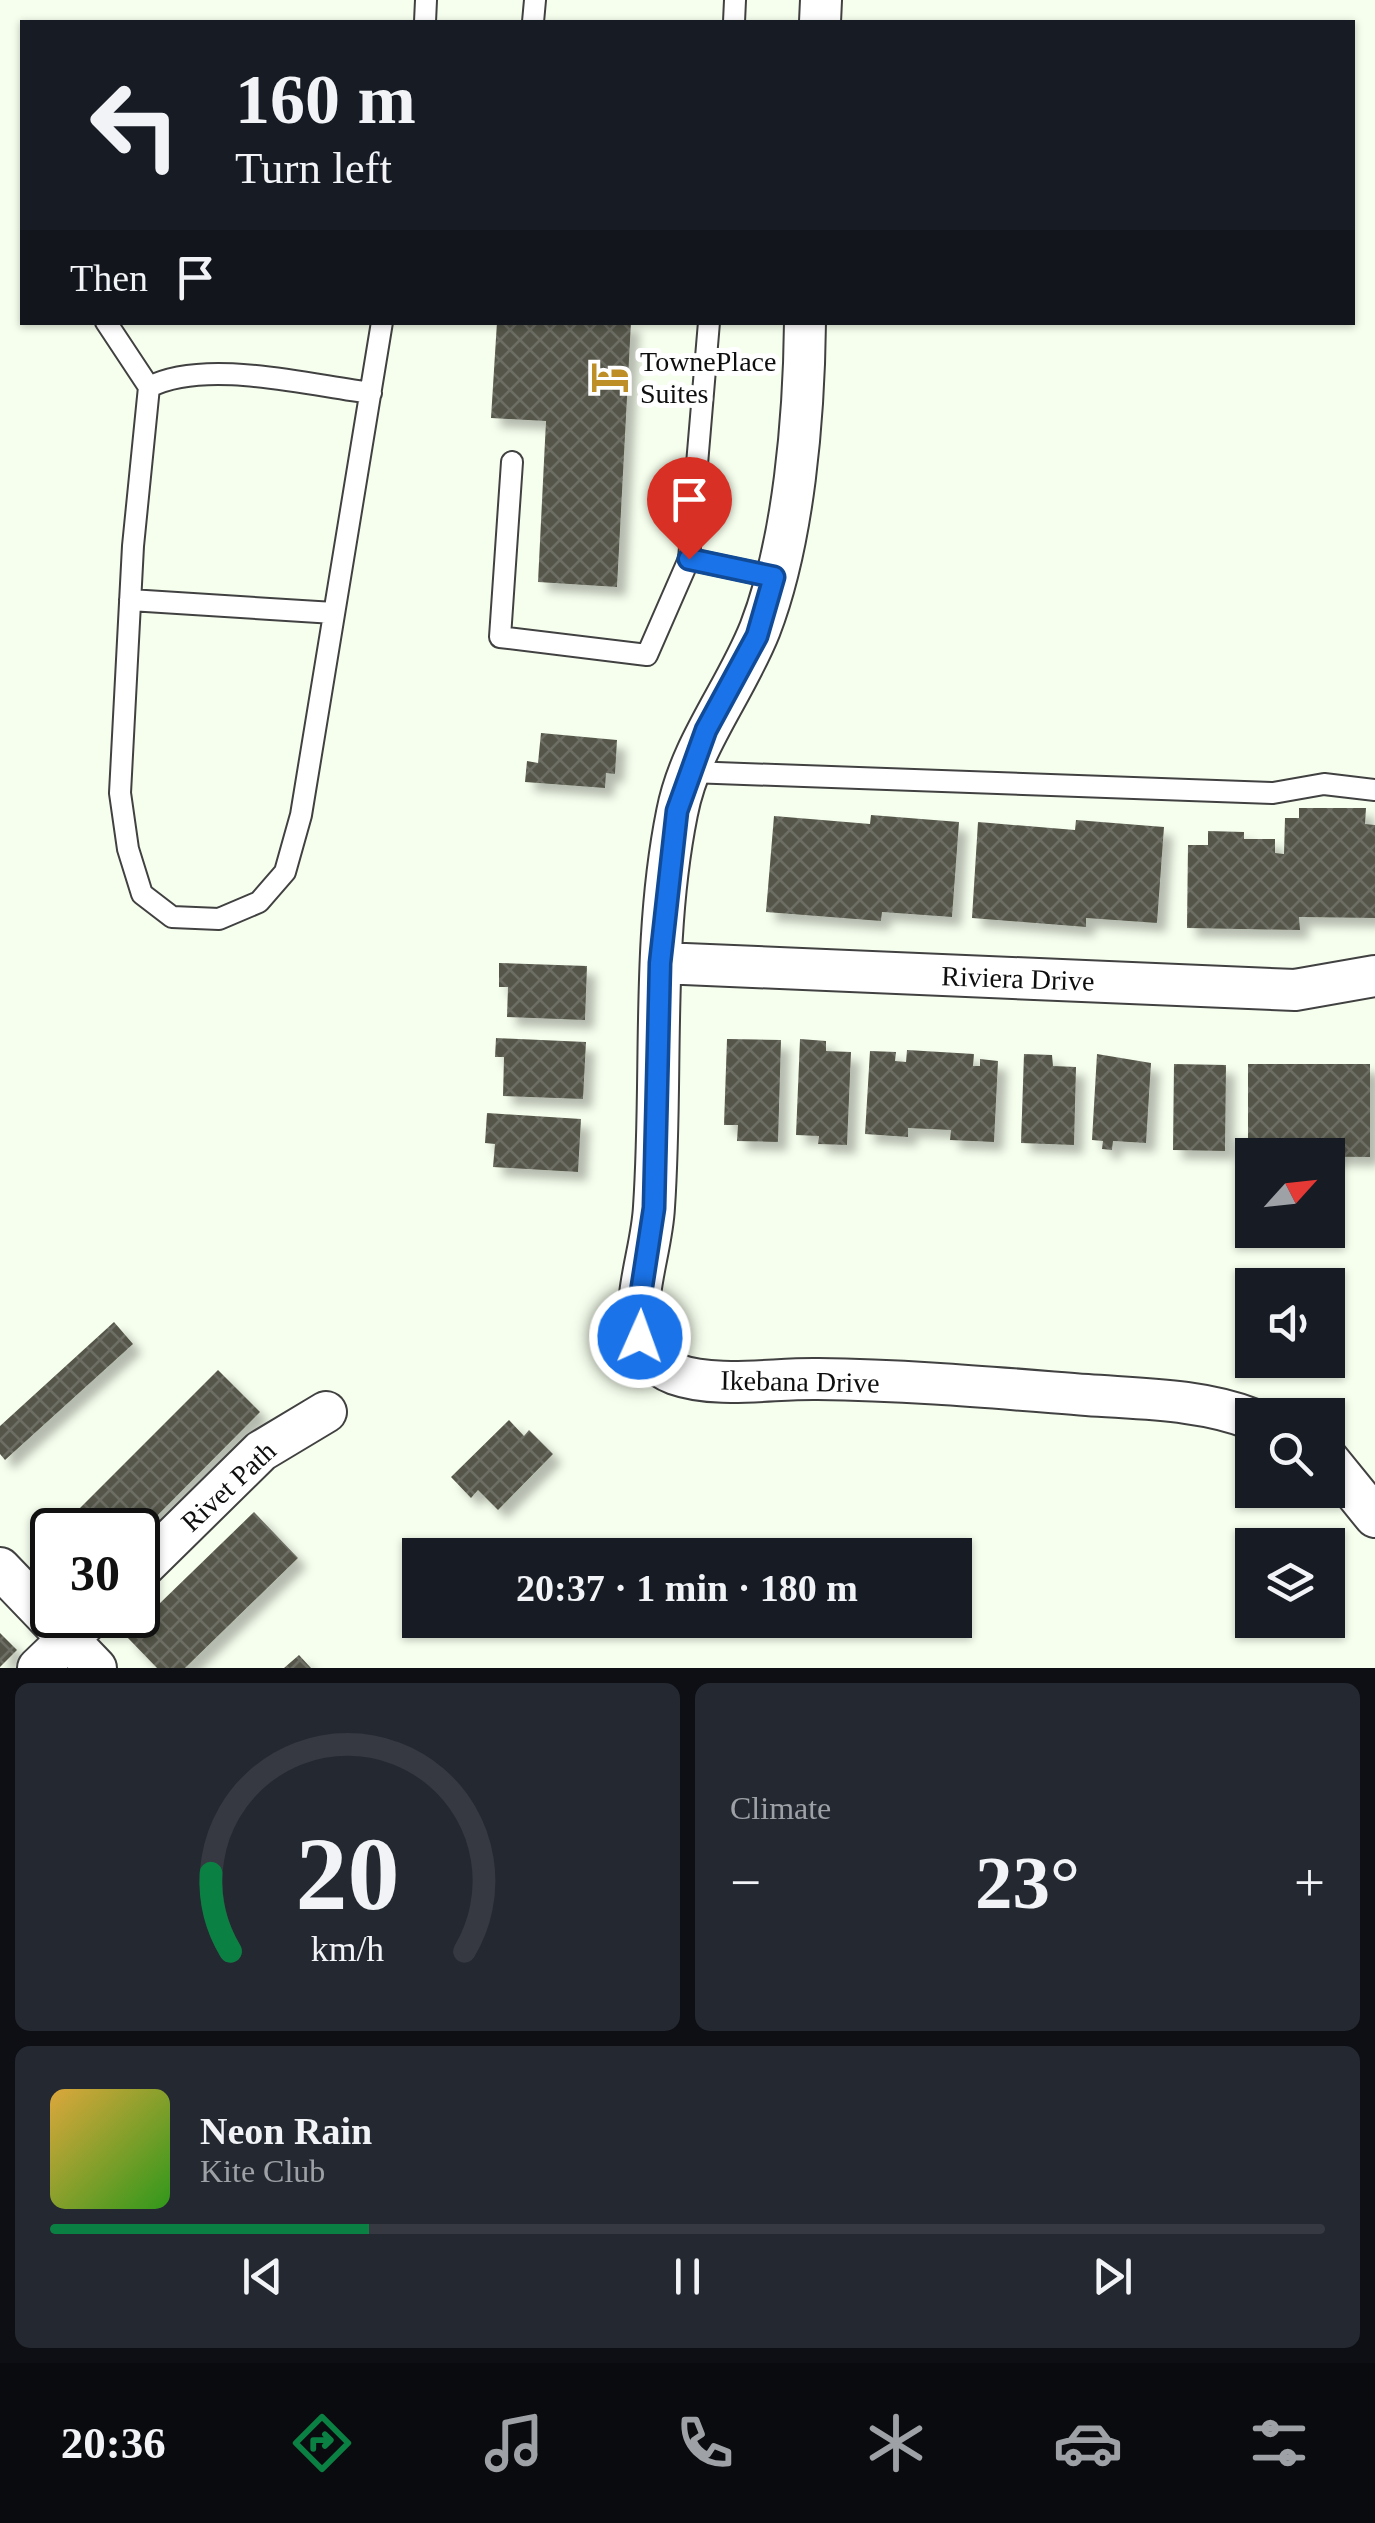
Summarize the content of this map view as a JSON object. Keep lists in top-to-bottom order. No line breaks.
{"streets":{"street":["Riviera Drive","Ikebana Drive","Rivet Path"]},"crossings":[["Riviera Drive","Ikebana Drive"]],"places":{"hotel":["TownePlace Suites"]},"north":"top right","page":{"turn":["160 m","Turn left"],"then":"Then","limit":"30","trip":"20:37 · 1 min · 180 m","tile":"Climate","heat":["−","23°","+"],"song":["Neon Rain","Kite Club"],"tabs":"20:36","gauge":["20","km/h"]}}
